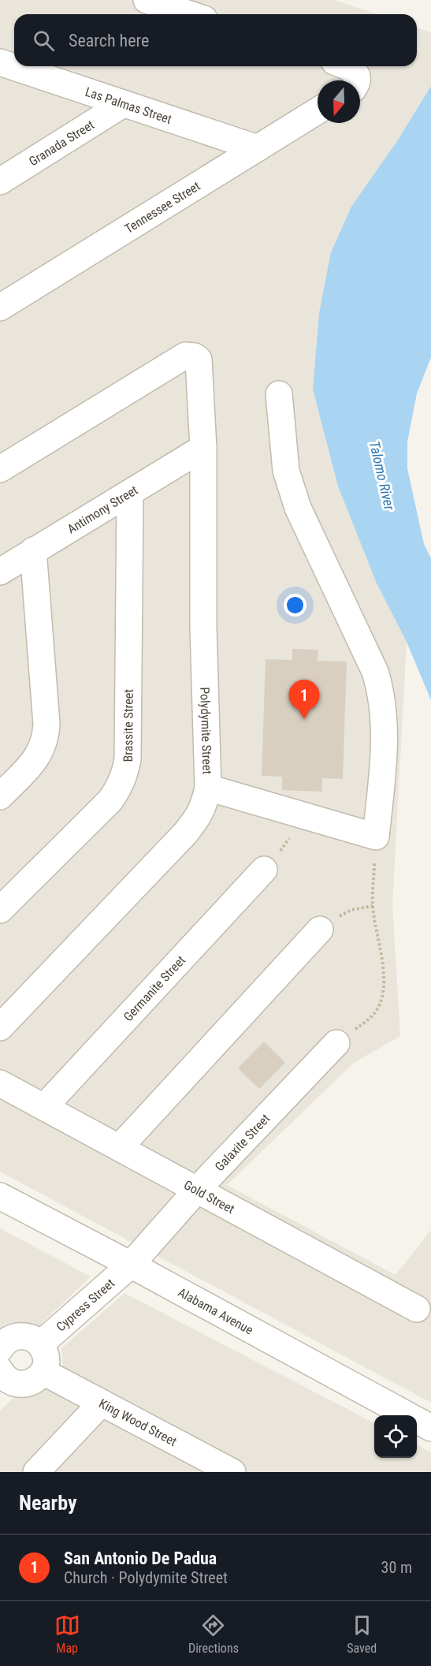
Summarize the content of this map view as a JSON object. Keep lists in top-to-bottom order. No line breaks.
{"streets":{"street":["Las Palmas Street","Granada Street","Tennessee Street","Antimony Street","Brassite Street","Polydymite Street","Germanite Street","Galaxite Street","Gold Street","Cypress Street","Alabama Avenue","King Wood Street"]},"crossings":[["Las Palmas Street","Granada Street"],["Las Palmas Street","Tennessee Street"],["Antimony Street","Brassite Street"],["Antimony Street","Polydymite Street"],["Germanite Street","Gold Street"],["Galaxite Street","Gold Street"],["Galaxite Street","Cypress Street"],["Galaxite Street","Alabama Avenue"],["Cypress Street","Alabama Avenue"]],"water":["Talomo River"],"north":"bottom","page":{"search":"Search here","pins":"1","heading":"Nearby","list":[{"mark":"1","name":"San Antonio De Padua","note":"Church · Polydymite Street","value":"30 m"}],"nav":["Map","Directions","Saved"]}}
